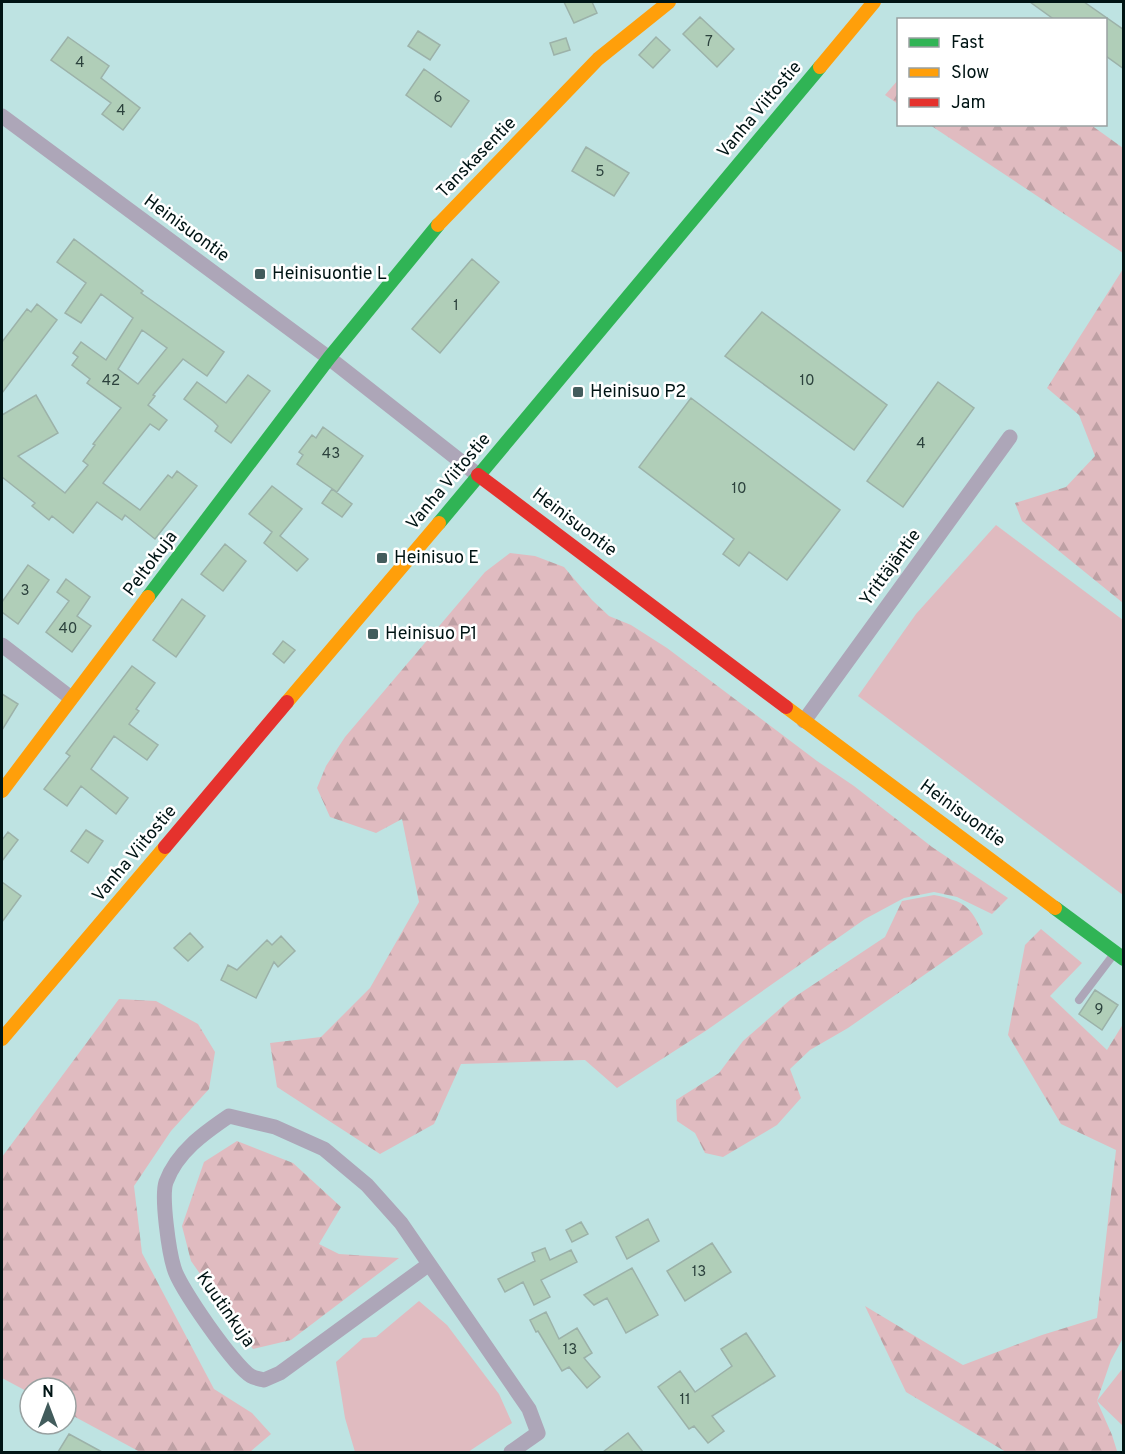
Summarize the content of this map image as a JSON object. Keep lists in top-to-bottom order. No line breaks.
{"streets":{"street":["Vanha Viitostie","Tanskasentie","Heinisuontie","Peltokuja","Yrittäjäntie","Kuutinkuja"]},"crossings":[["Vanha Viitostie","Heinisuontie"],["Tanskasentie","Heinisuontie"],["Tanskasentie","Peltokuja"],["Heinisuontie","Peltokuja"],["Heinisuontie","Yrittäjäntie"]],"places":{"transit":["Heinisuontie L","Heinisuo P2","Heinisuo E","Heinisuo P1"]},"house_numbers":["7","4","6","4","5","1","42","10","4","43","10","3","40","9","13","13","11"],"legend":["Fast","Slow","Jam"],"north":"top"}
